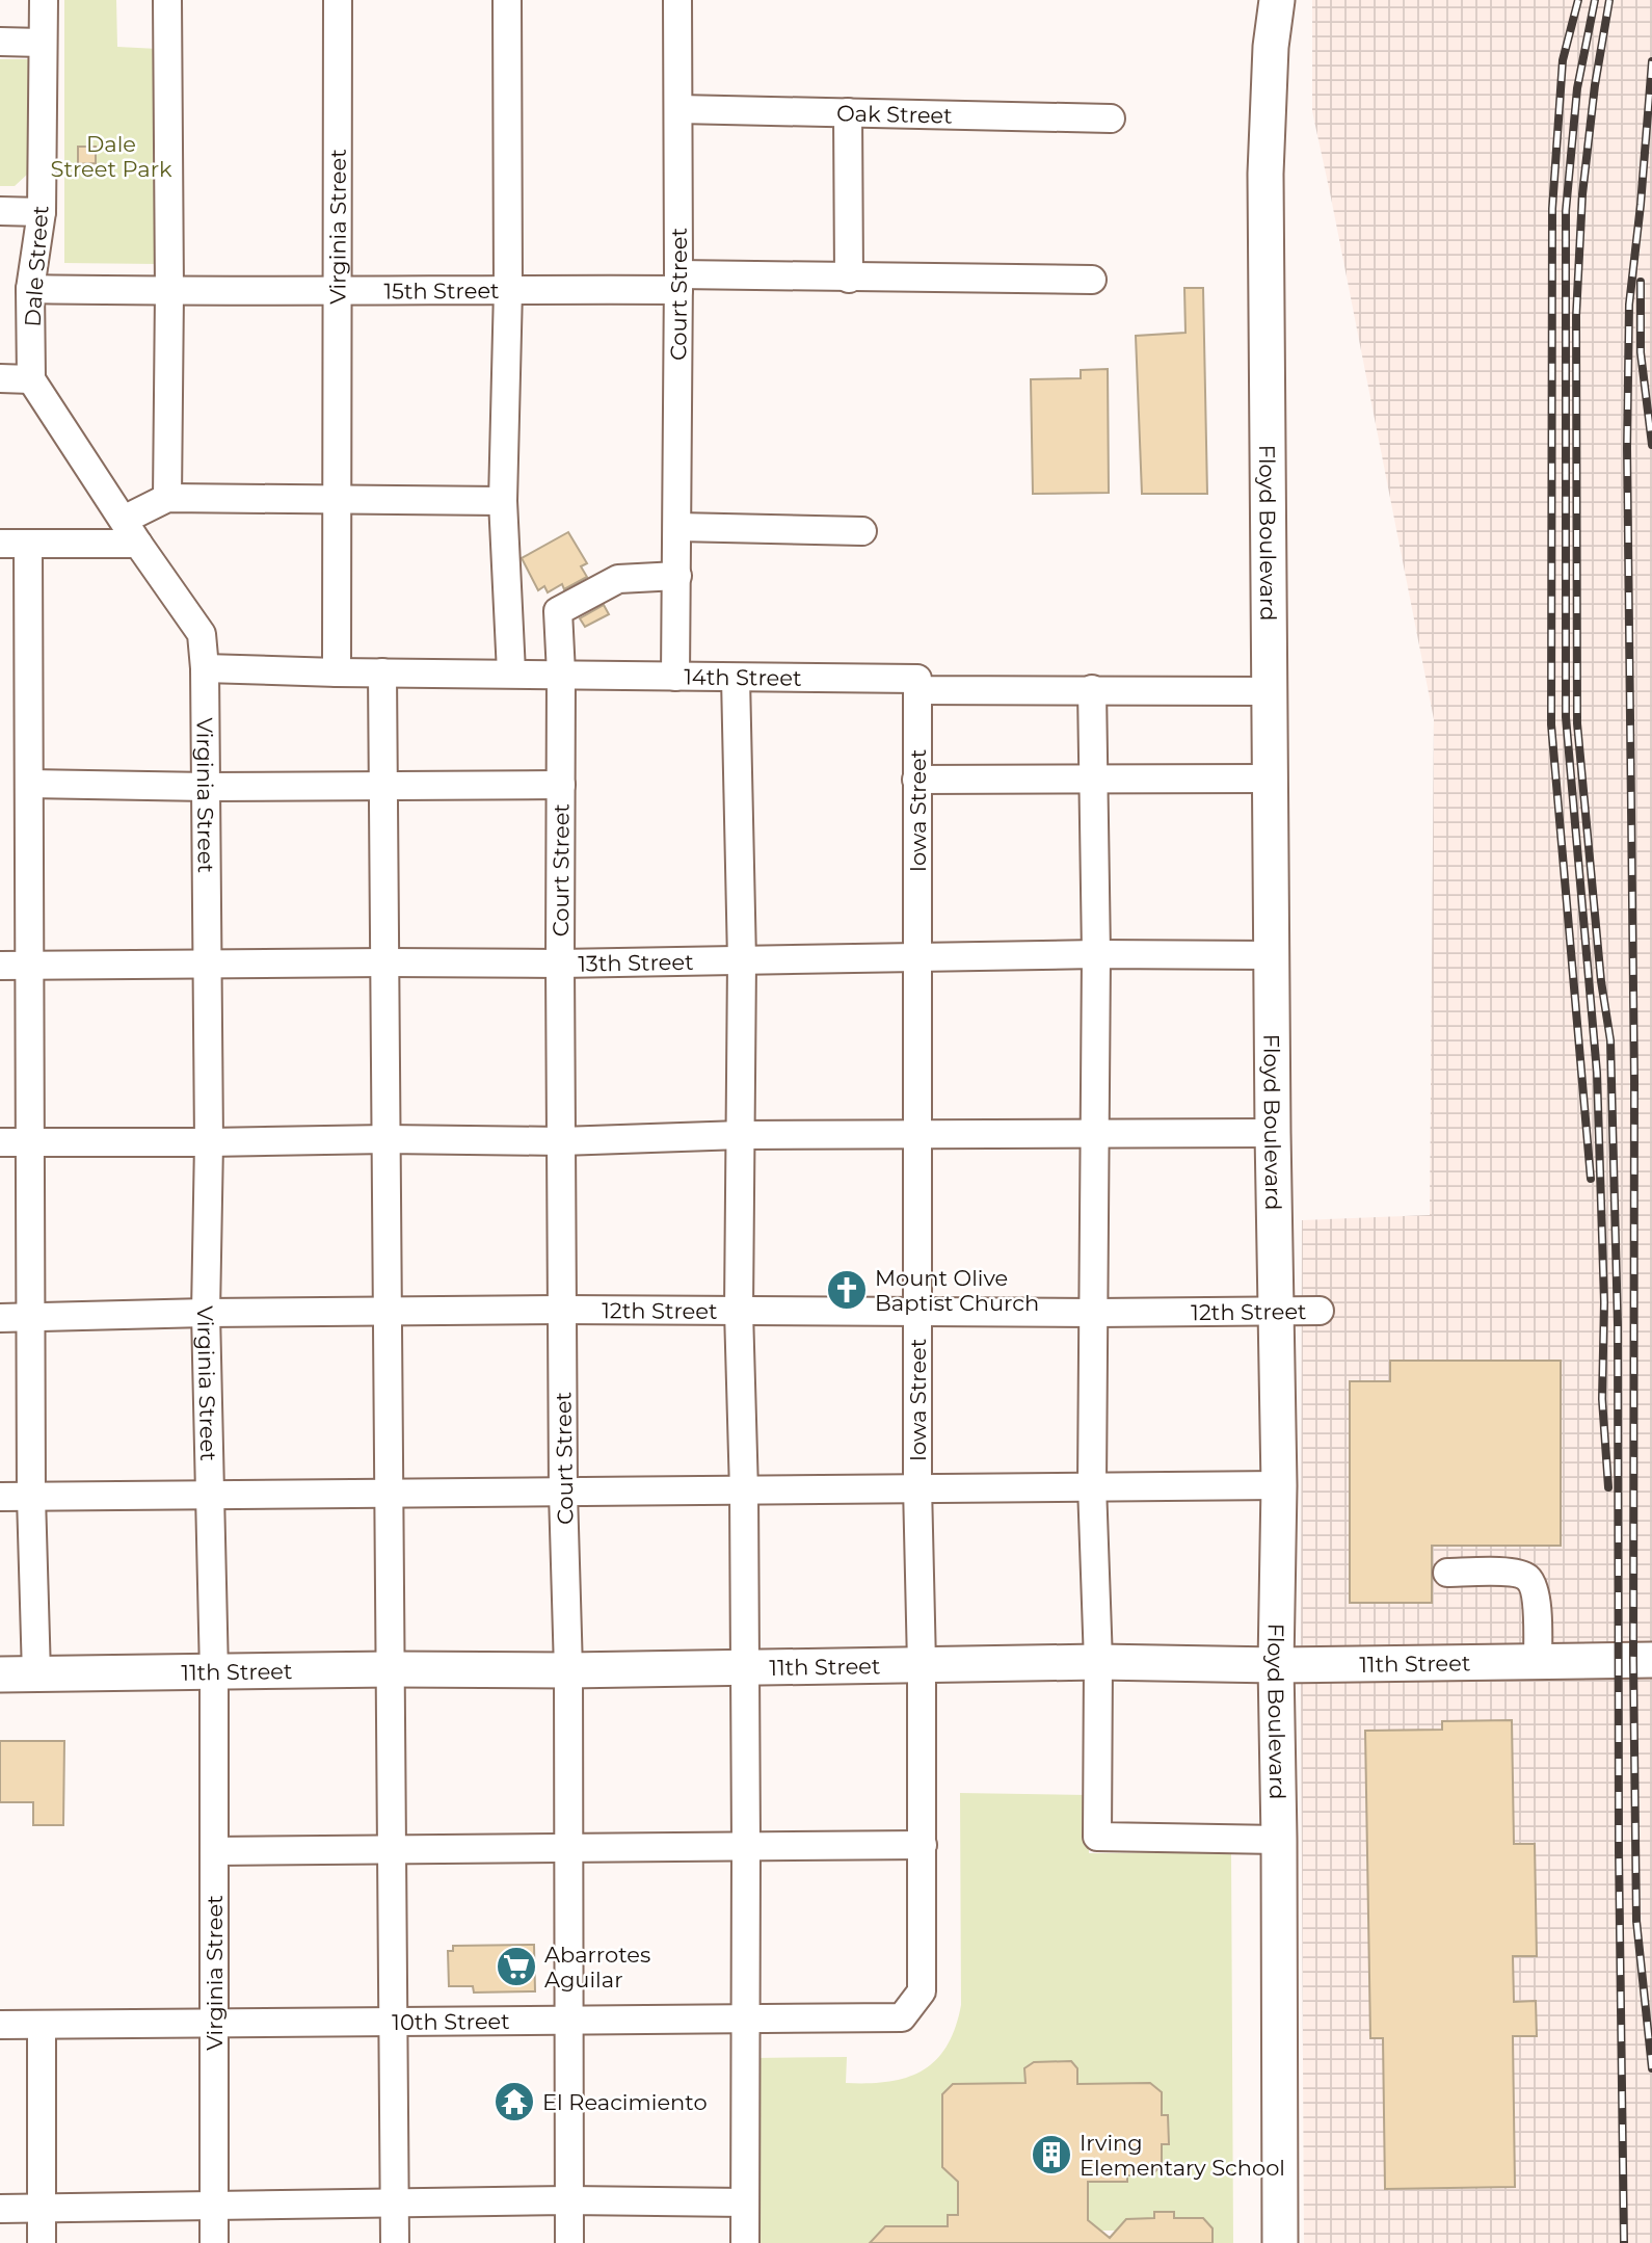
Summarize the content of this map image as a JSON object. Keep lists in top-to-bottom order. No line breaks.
{"streets":{"main road":["Floyd Boulevard","11th Street"],"street":["Oak Street","Virginia Street","Dale Street","15th Street","Court Street","14th Street","Iowa Street","13th Street","12th Street","10th Street"]},"crossings":[["Oak Street","Court Street"],["Virginia Street","15th Street"],["Virginia Street","14th Street"],["Virginia Street","13th Street"],["Virginia Street","12th Street"],["Virginia Street","11th Street"],["Virginia Street","10th Street"],["Dale Street","15th Street"],["15th Street","Court Street"],["Court Street","14th Street"],["Court Street","13th Street"],["Court Street","12th Street"],["Court Street","11th Street"],["Court Street","10th Street"],["Floyd Boulevard","14th Street"],["Floyd Boulevard","13th Street"],["Floyd Boulevard","12th Street"],["Floyd Boulevard","11th Street"],["14th Street","Iowa Street"],["Iowa Street","13th Street"],["Iowa Street","12th Street"],["Iowa Street","11th Street"],["Iowa Street","10th Street"]],"parks":["Dale Street Park"],"places":{"church":["Mount Olive Baptist Church"],"supermarket":["Abarrotes Aguilar"],"temple":["El Reacimiento"],"building":["Irving Elementary School"]}}
